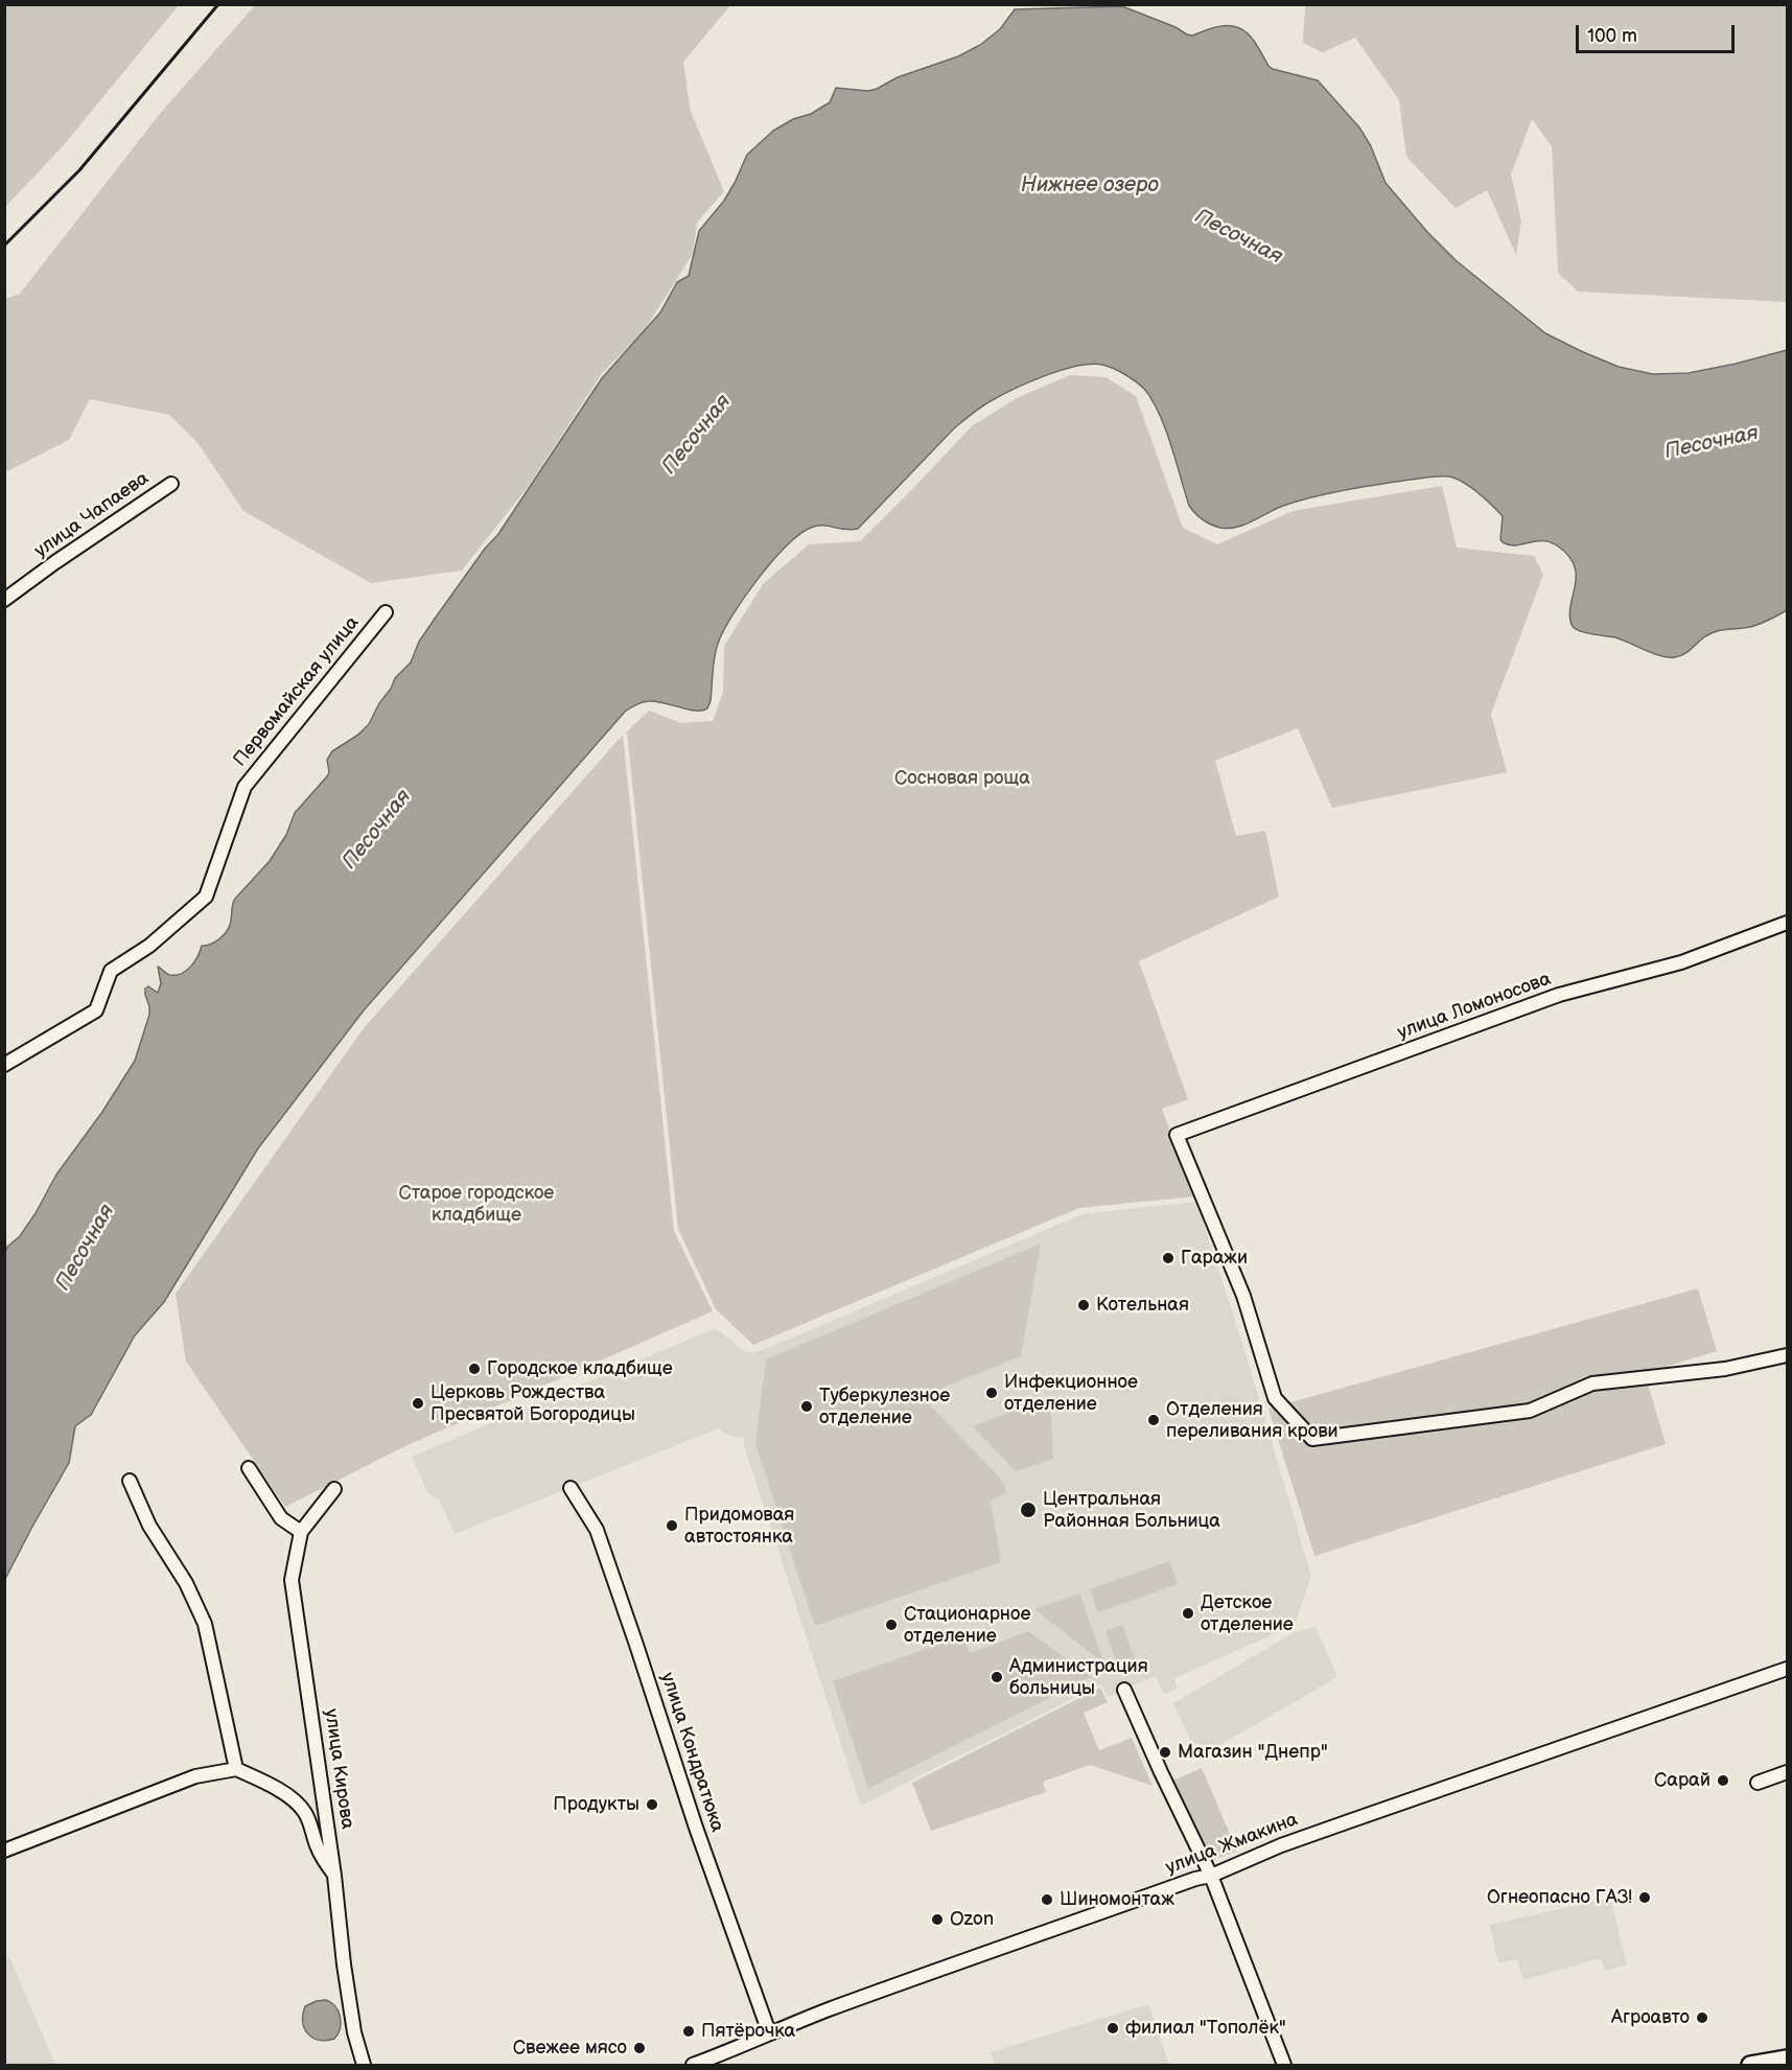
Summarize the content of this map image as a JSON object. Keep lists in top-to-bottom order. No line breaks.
{"streets":{"street":["улица Чапаева","Первомайская улица","улица Ломоносова","улица Кондратюка","улица Кирова","улица Жмакина"]},"crossings":[["улица Кондратюка","улица Жмакина"]],"water":["Нижнее озеро","Песочная"],"parks":["Сосновая роща","Старое городское кладбище"],"places":["Гаражи","Котельная","Городское кладбище","Инфекционное отделение","Церковь Рождества Пресвятой Богородицы","Туберкулезное отделение","Отделения переливания крови","Центральная Районная Больница","Придомовая автостоянка","Детское отделение","Стационарное отделение","Администрация больницы","Магазин \"Днепр\"","Сарай","Продукты","Огнеопасно ГАЗ!","Шиномонтаж","Ozon","Агроавто","филиал \"Тополёк\"","Пятёрочка","Свежее мясо"],"scale_bar":"100 m"}
